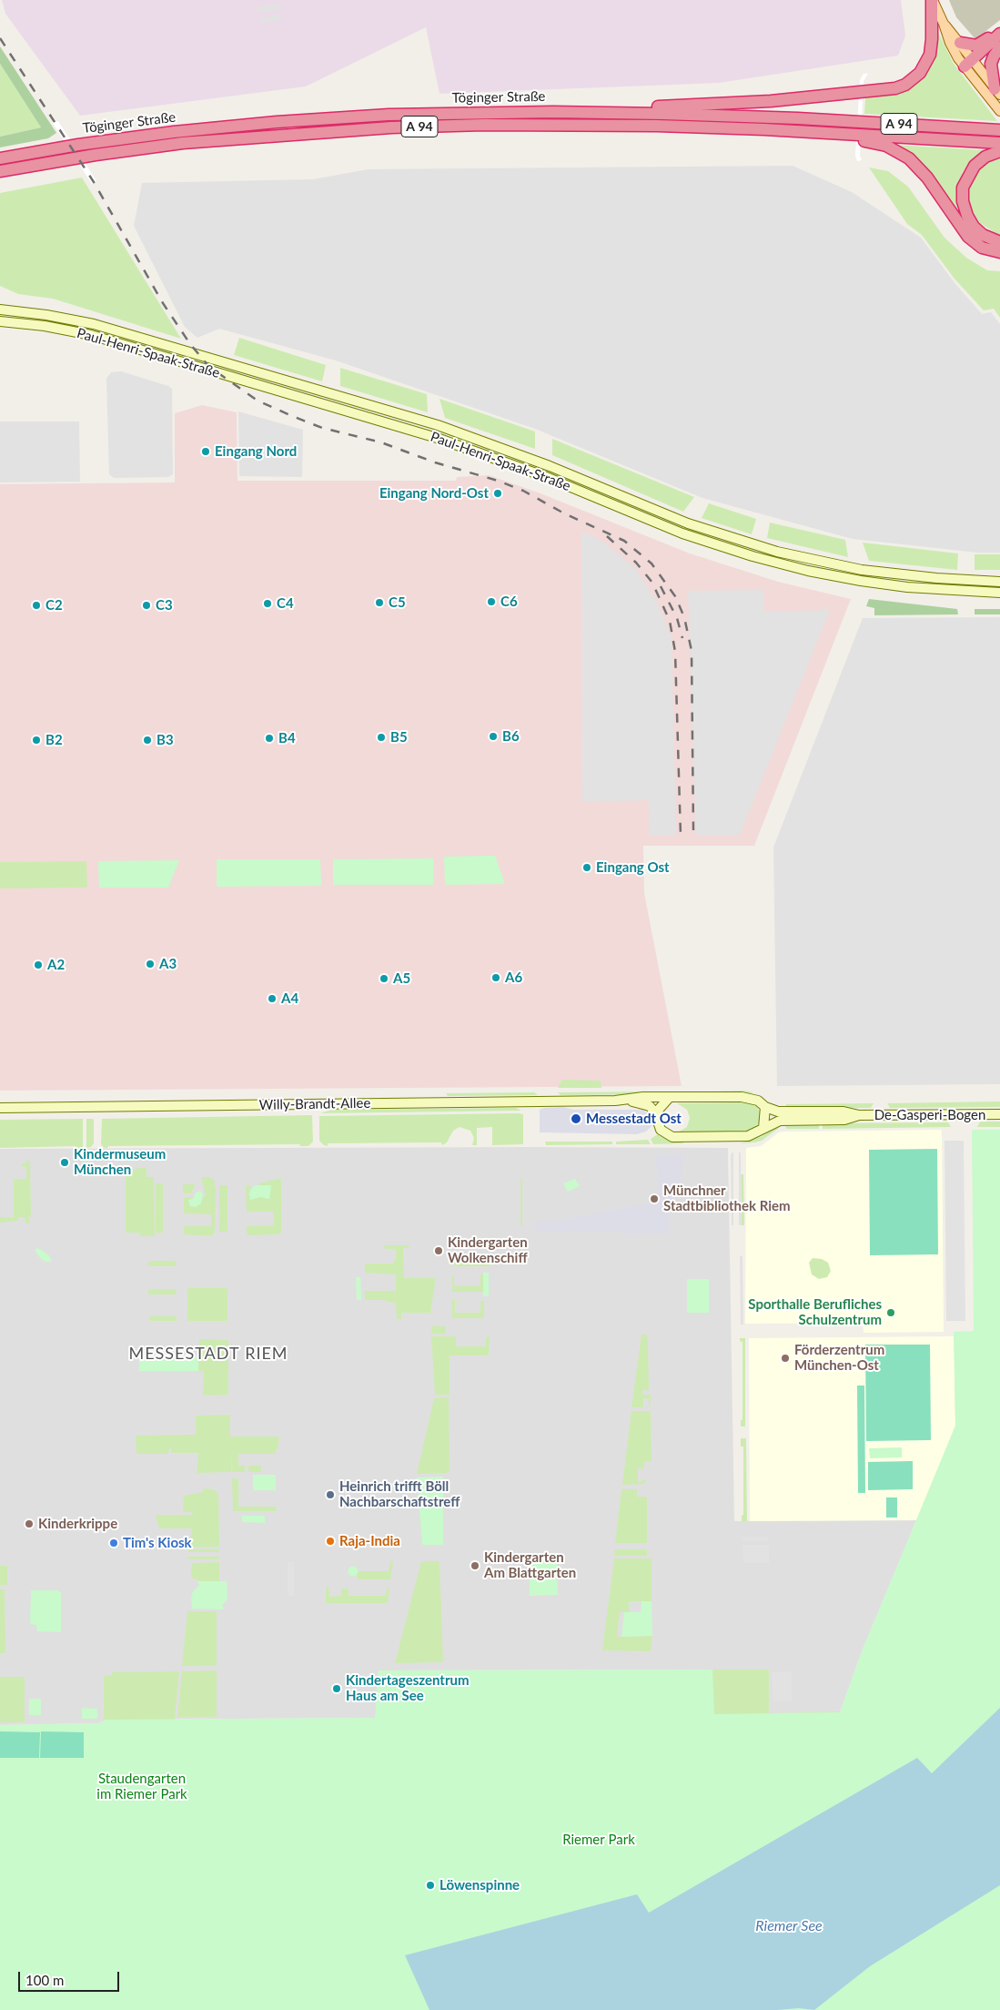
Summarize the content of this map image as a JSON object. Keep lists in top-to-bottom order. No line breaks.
{"streets":{"highway":["Töginger Straße","A 94"],"main road":["Paul-Henri-Spaak-Straße","Willy-Brandt-Allee","De-Gasperi-Bogen"]},"crossings":[["Willy-Brandt-Allee","De-Gasperi-Bogen"]],"districts":["MESSESTADT RIEM"],"water":["Riemer See"],"parks":["Staudengarten im Riemer Park","Riemer Park"],"places":["Eingang Nord","Eingang Nord-Ost","C6","C5","C4","C2","C3","B6","B5","B4","B2","B3","Eingang Ost","A3","A2","A6","A5","A4","Messestadt Ost","Kindermuseum München","Münchner Stadtbibliothek Riem","Kindergarten Wolkenschiff","Sporthalle Berufliches Schulzentrum","Förderzentrum München-Ost","Heinrich trifft Böll Nachbarschaftstreff","Kinderkrippe","Raja-India","Tim's Kiosk","Kindergarten Am Blattgarten","Kindertageszentrum Haus am See","Löwenspinne"],"scale_bar":"100 m"}
